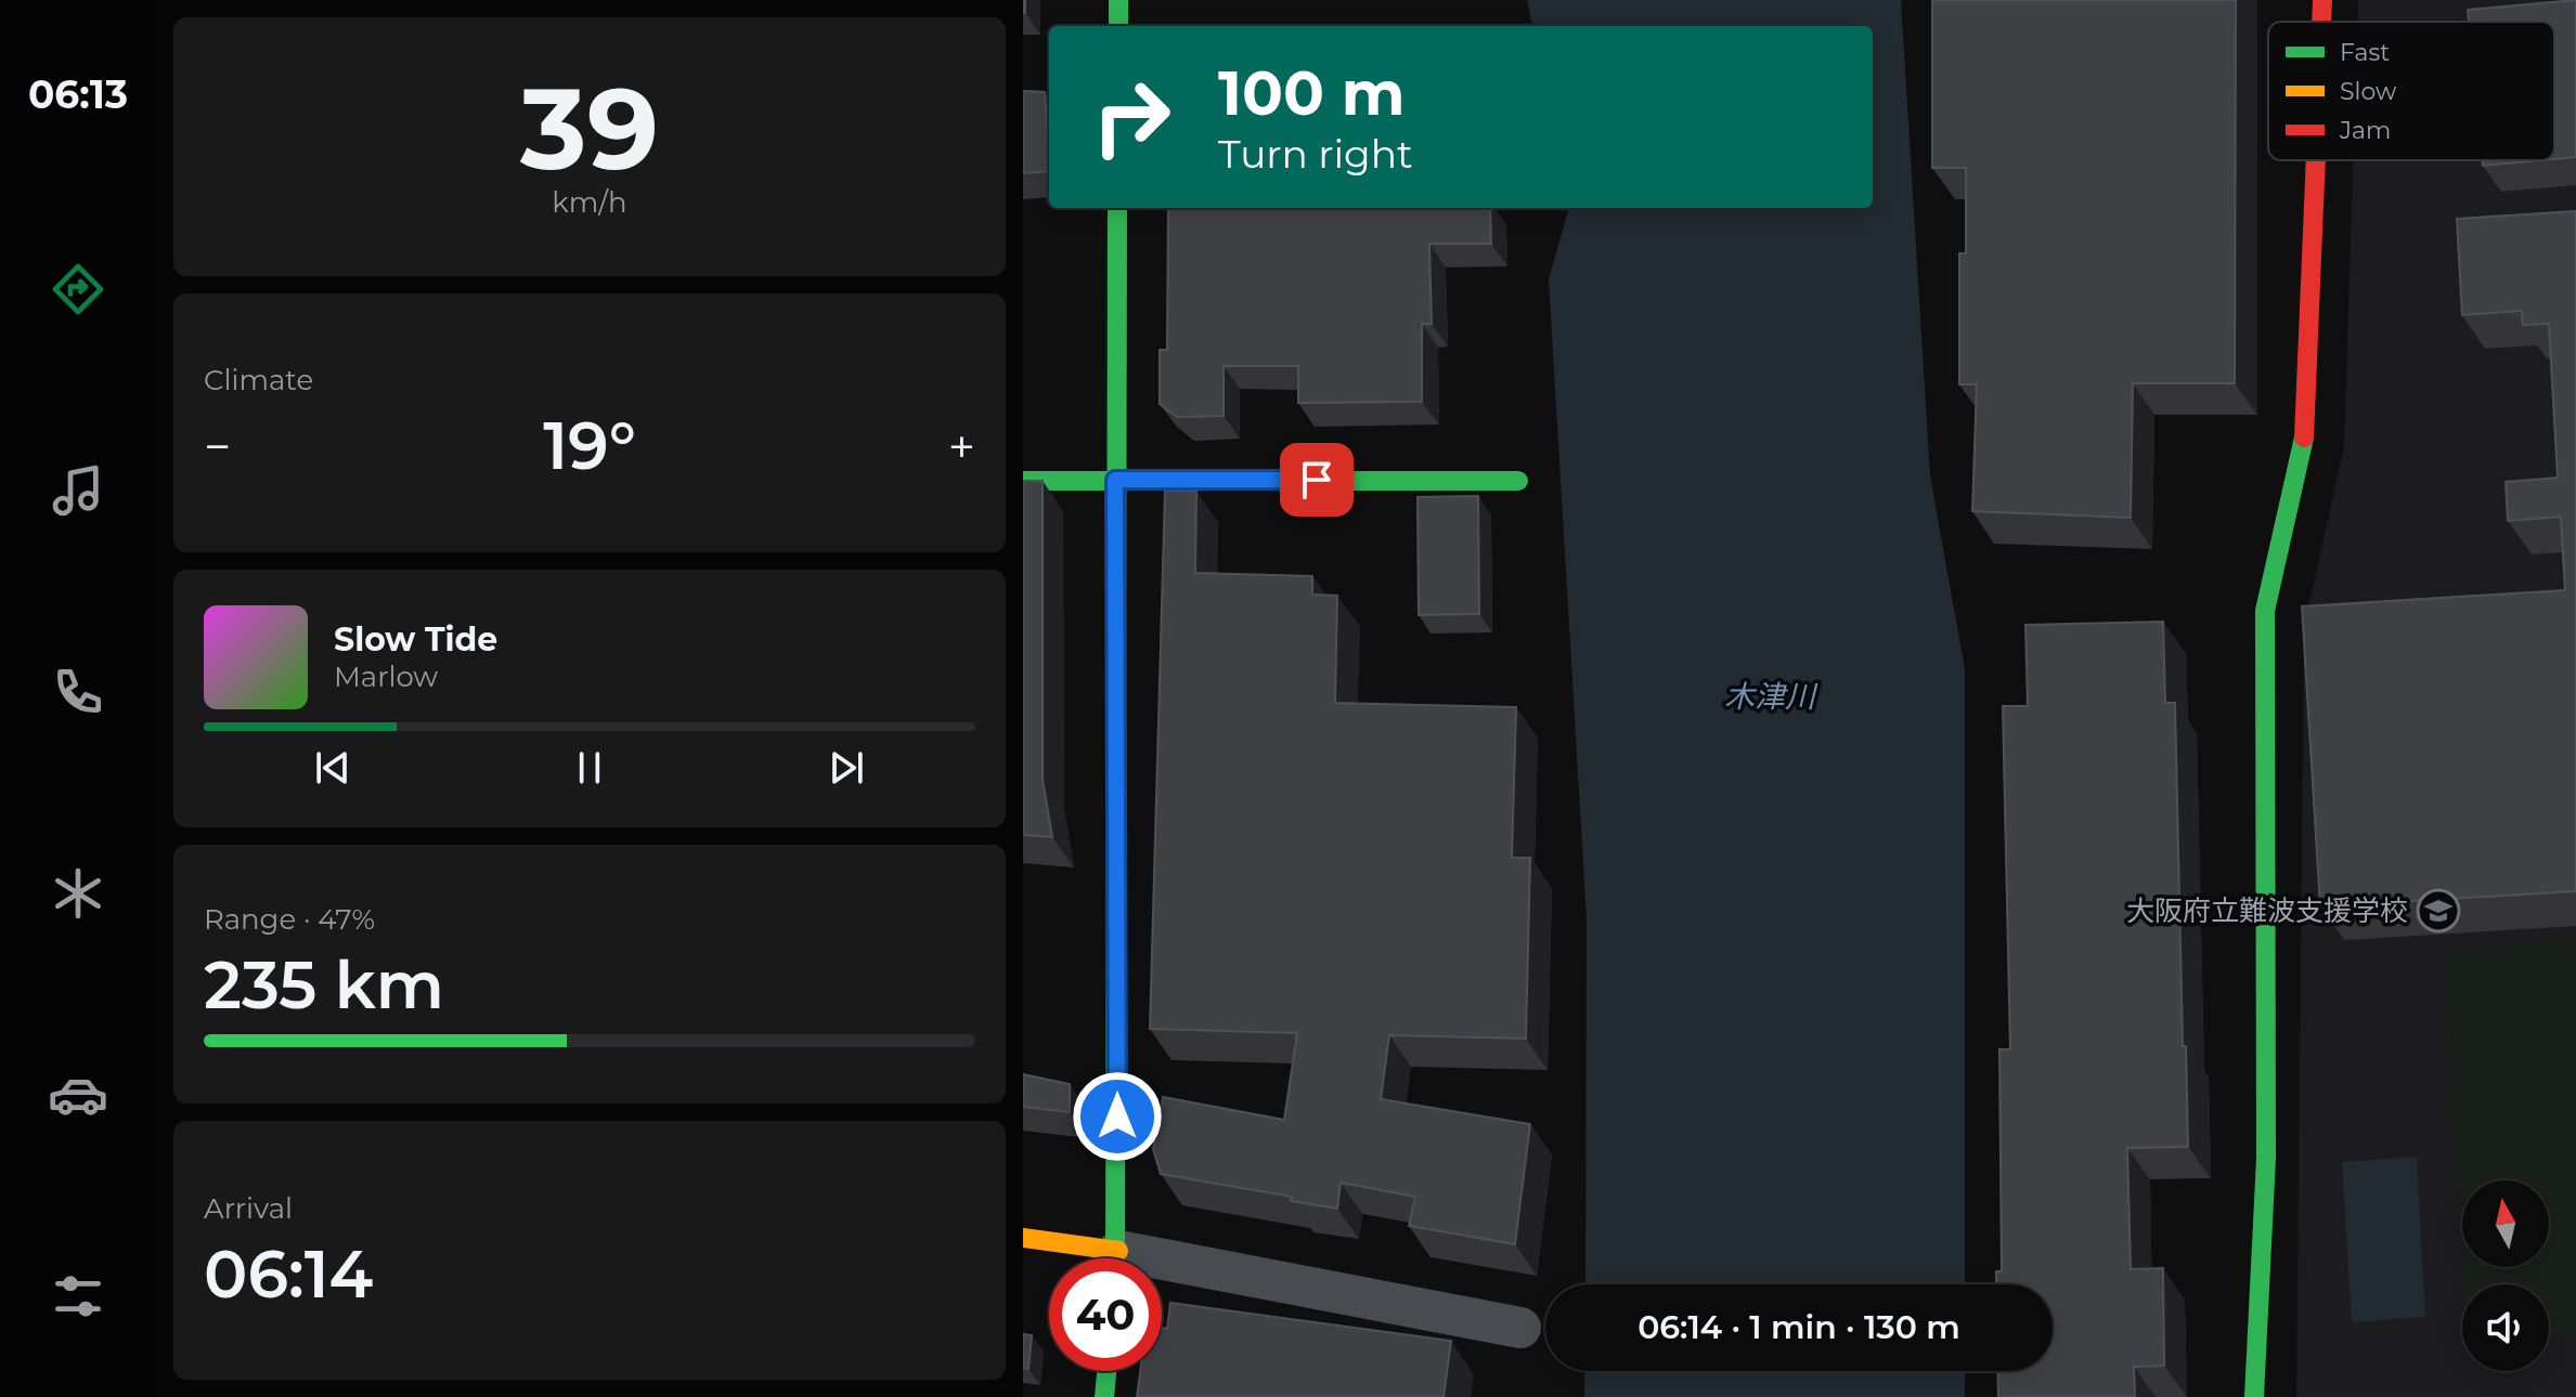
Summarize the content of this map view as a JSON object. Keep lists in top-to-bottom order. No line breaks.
{"water":["木津川"],"places":{"school or university":["大阪府立難波支援学校"]},"legend":["Fast","Slow","Jam"],"north":"top","page":{"tabs":"06:13","tile":[["39","km/h"],"Climate",["Range · 47%","235 km"],["Arrival","06:14"]],"turn":["100 m","Turn right"],"heat":["−","19°","+"],"song":["Slow Tide","Marlow"],"limit":"40","trip":"06:14 · 1 min · 130 m"}}
